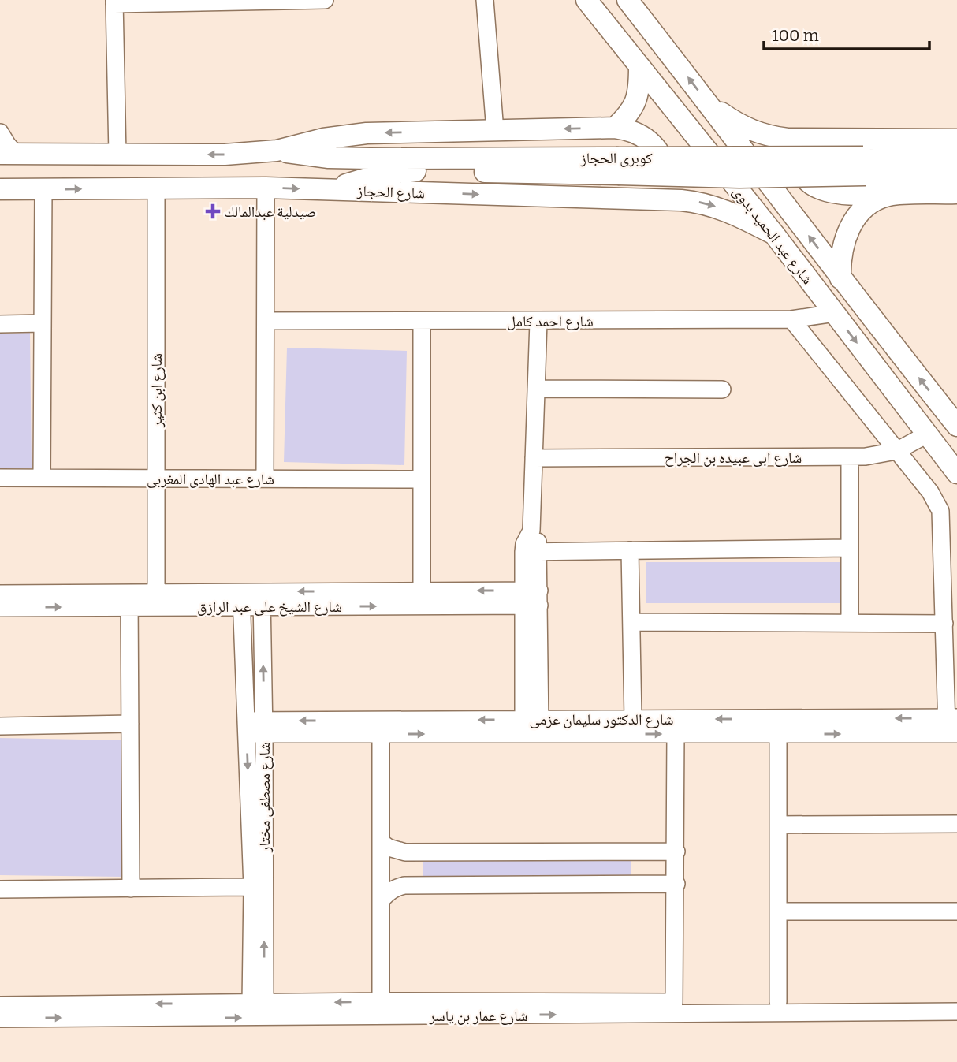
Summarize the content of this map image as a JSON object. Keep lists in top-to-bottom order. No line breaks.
{"streets":{"main road":["كوبرى الحجاز","شارع الحجاز","شارع عبد الحميد بدوى"],"street":["شارع احمد كامل","شارع ابن كثير","شارع ابى عبيده بن الجراح","شارع عبد الهادى المغربى","شارع الشيخ على عبد الرازق","شارع الدكتور سليمان عزمى","شارع مصطفى مختار","شارع عمار بن ياسر"]},"crossings":[["كوبرى الحجاز","شارع الحجاز"],["شارع الحجاز","شارع عبد الحميد بدوى"],["شارع الحجاز","شارع ابن كثير"],["شارع عبد الحميد بدوى","شارع احمد كامل"],["شارع عبد الحميد بدوى","شارع ابى عبيده بن الجراح"],["شارع ابن كثير","شارع عبد الهادى المغربى"],["شارع ابن كثير","شارع الشيخ على عبد الرازق"],["شارع الشيخ على عبد الرازق","شارع مصطفى مختار"],["شارع الدكتور سليمان عزمى","شارع مصطفى مختار"],["شارع مصطفى مختار","شارع عمار بن ياسر"]],"places":{"health":["صيدلية عبدالمالك"]},"scale_bar":"100 m"}
